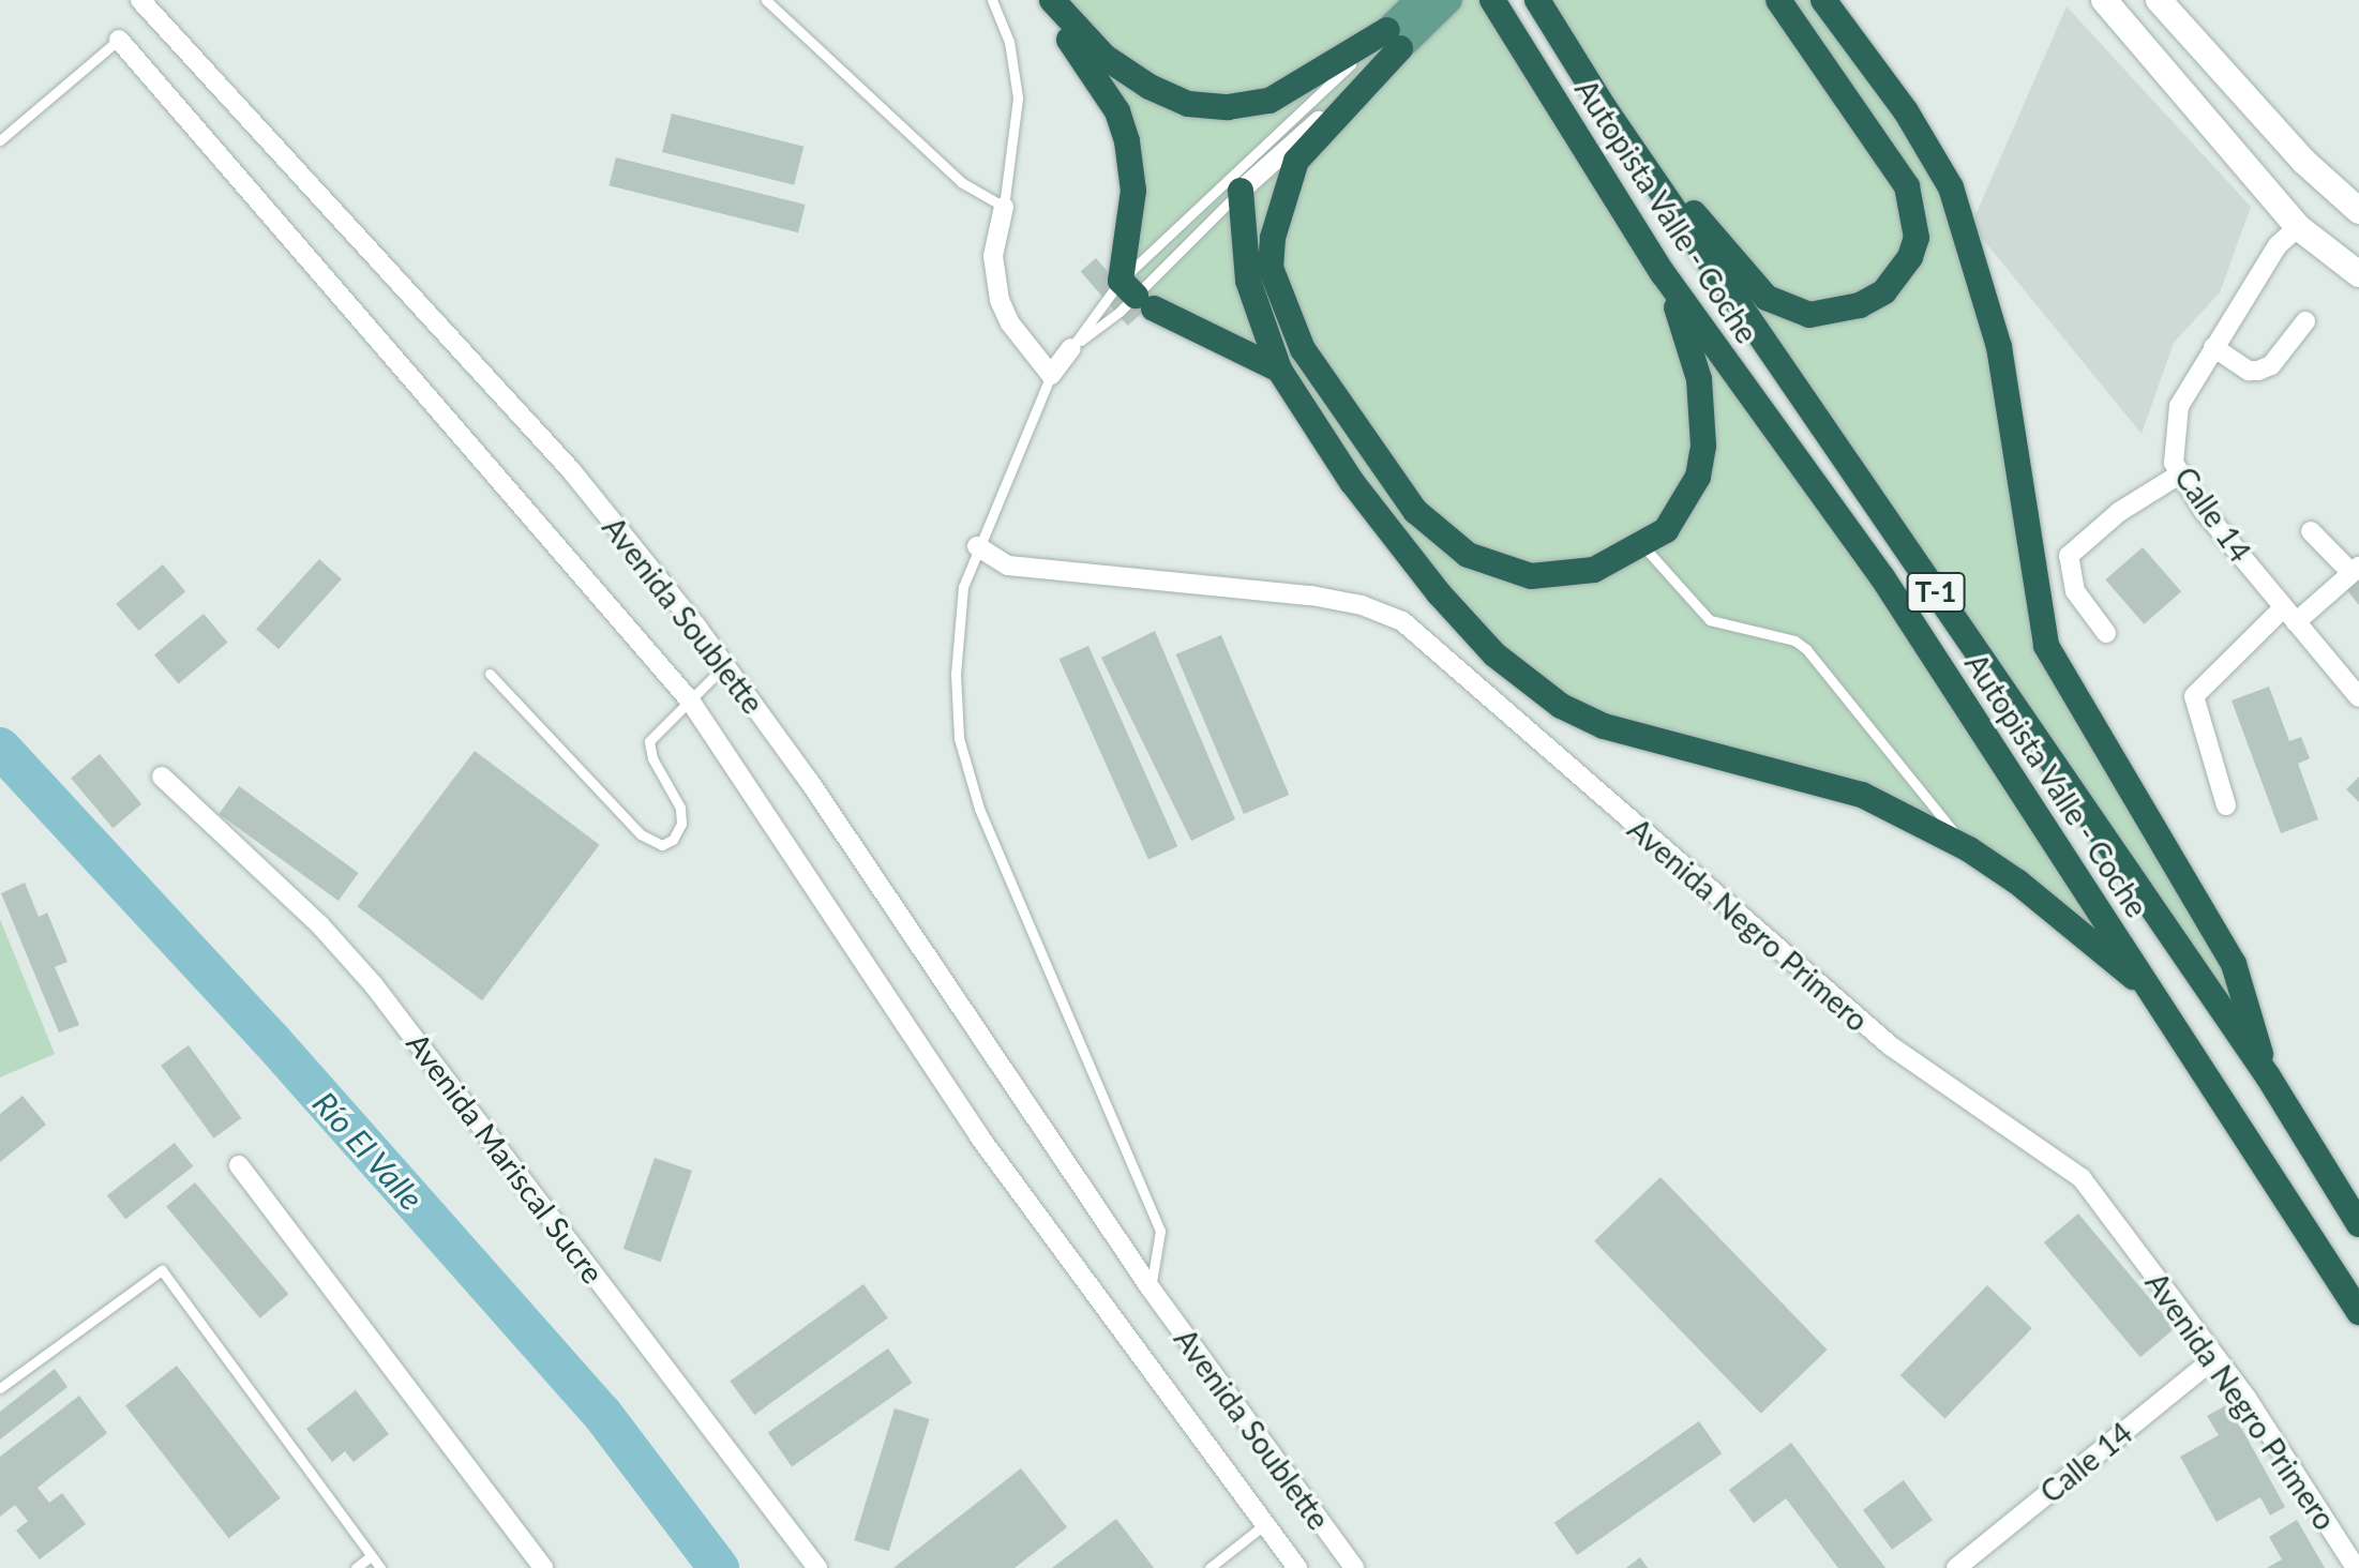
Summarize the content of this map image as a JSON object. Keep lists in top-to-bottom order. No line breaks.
{"streets":{"highway":["Autopista Valle - Coche","T-1"],"street":["Calle 14","Avenida Soublette","Avenida Negro Primero","Avenida Mariscal Sucre"]},"crossings":[["Calle 14","Avenida Negro Primero"]],"water":["Río El Valle"]}
